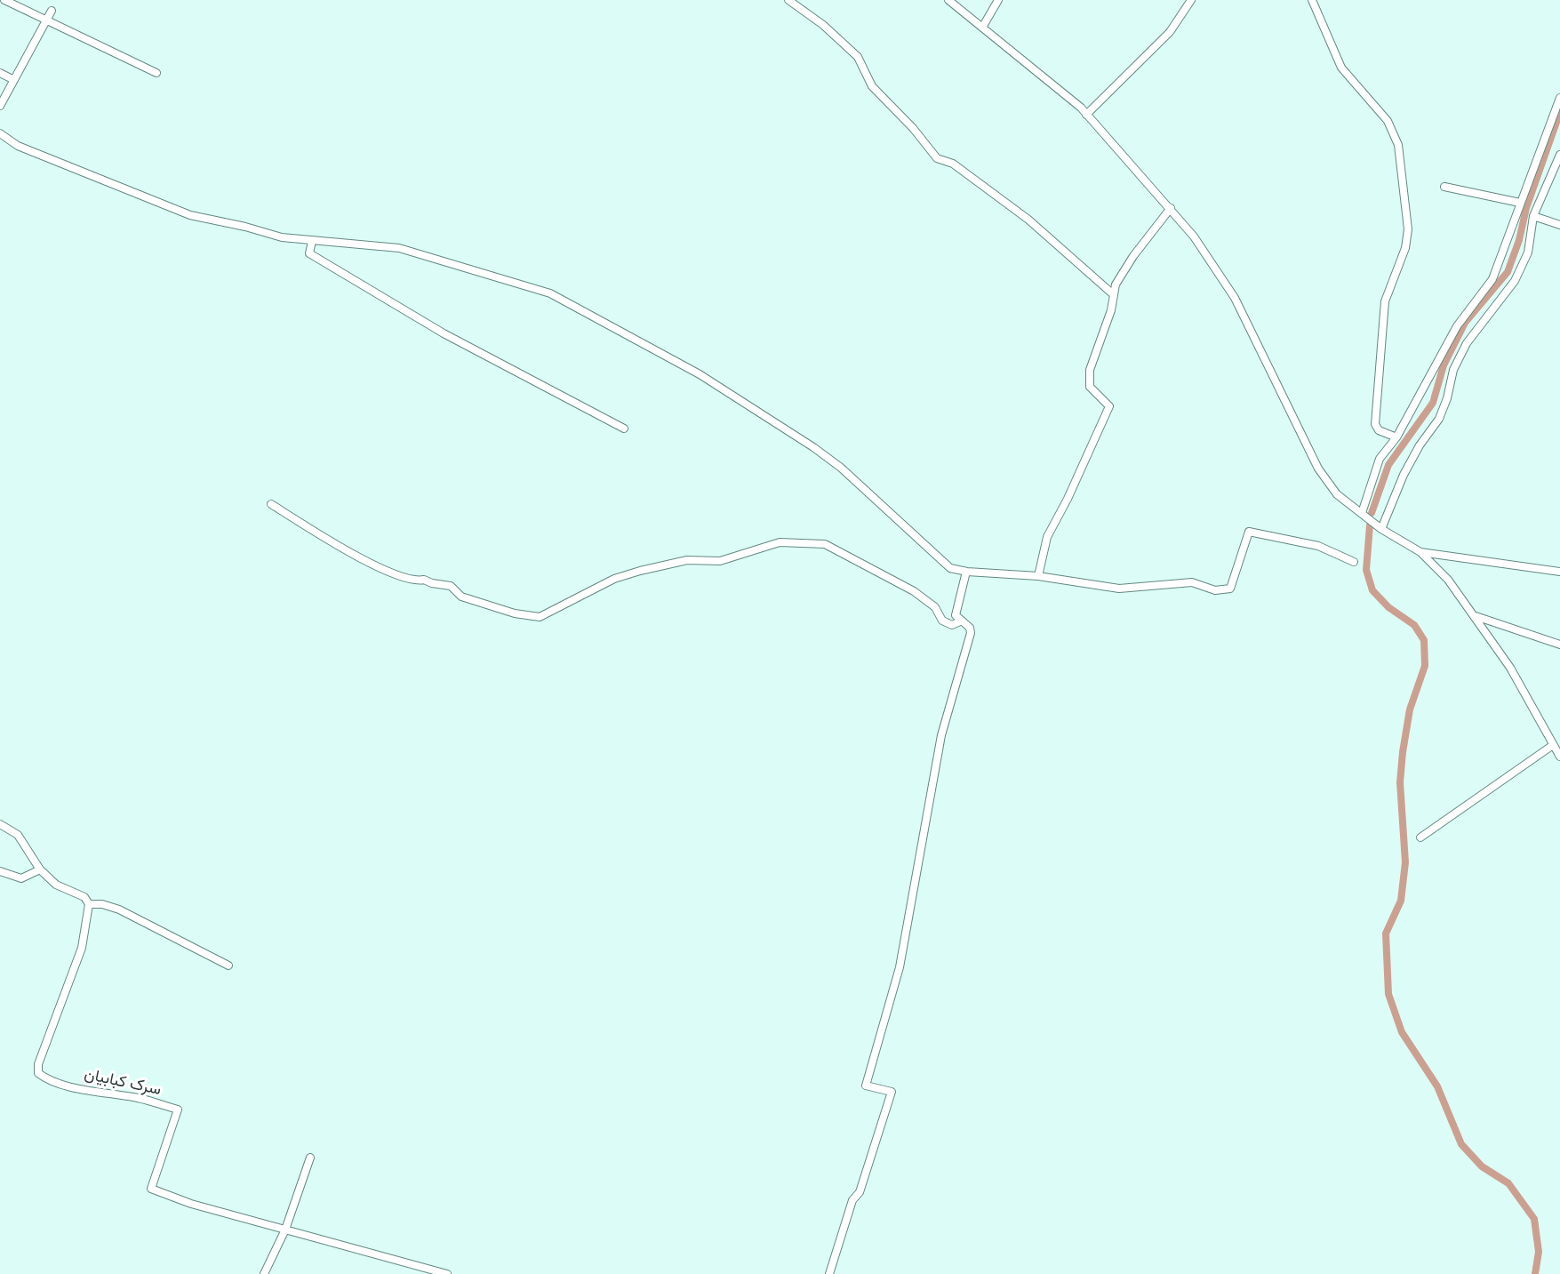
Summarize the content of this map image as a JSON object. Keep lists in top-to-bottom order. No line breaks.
{"streets":{"street":["سرک کبابیان"]}}
